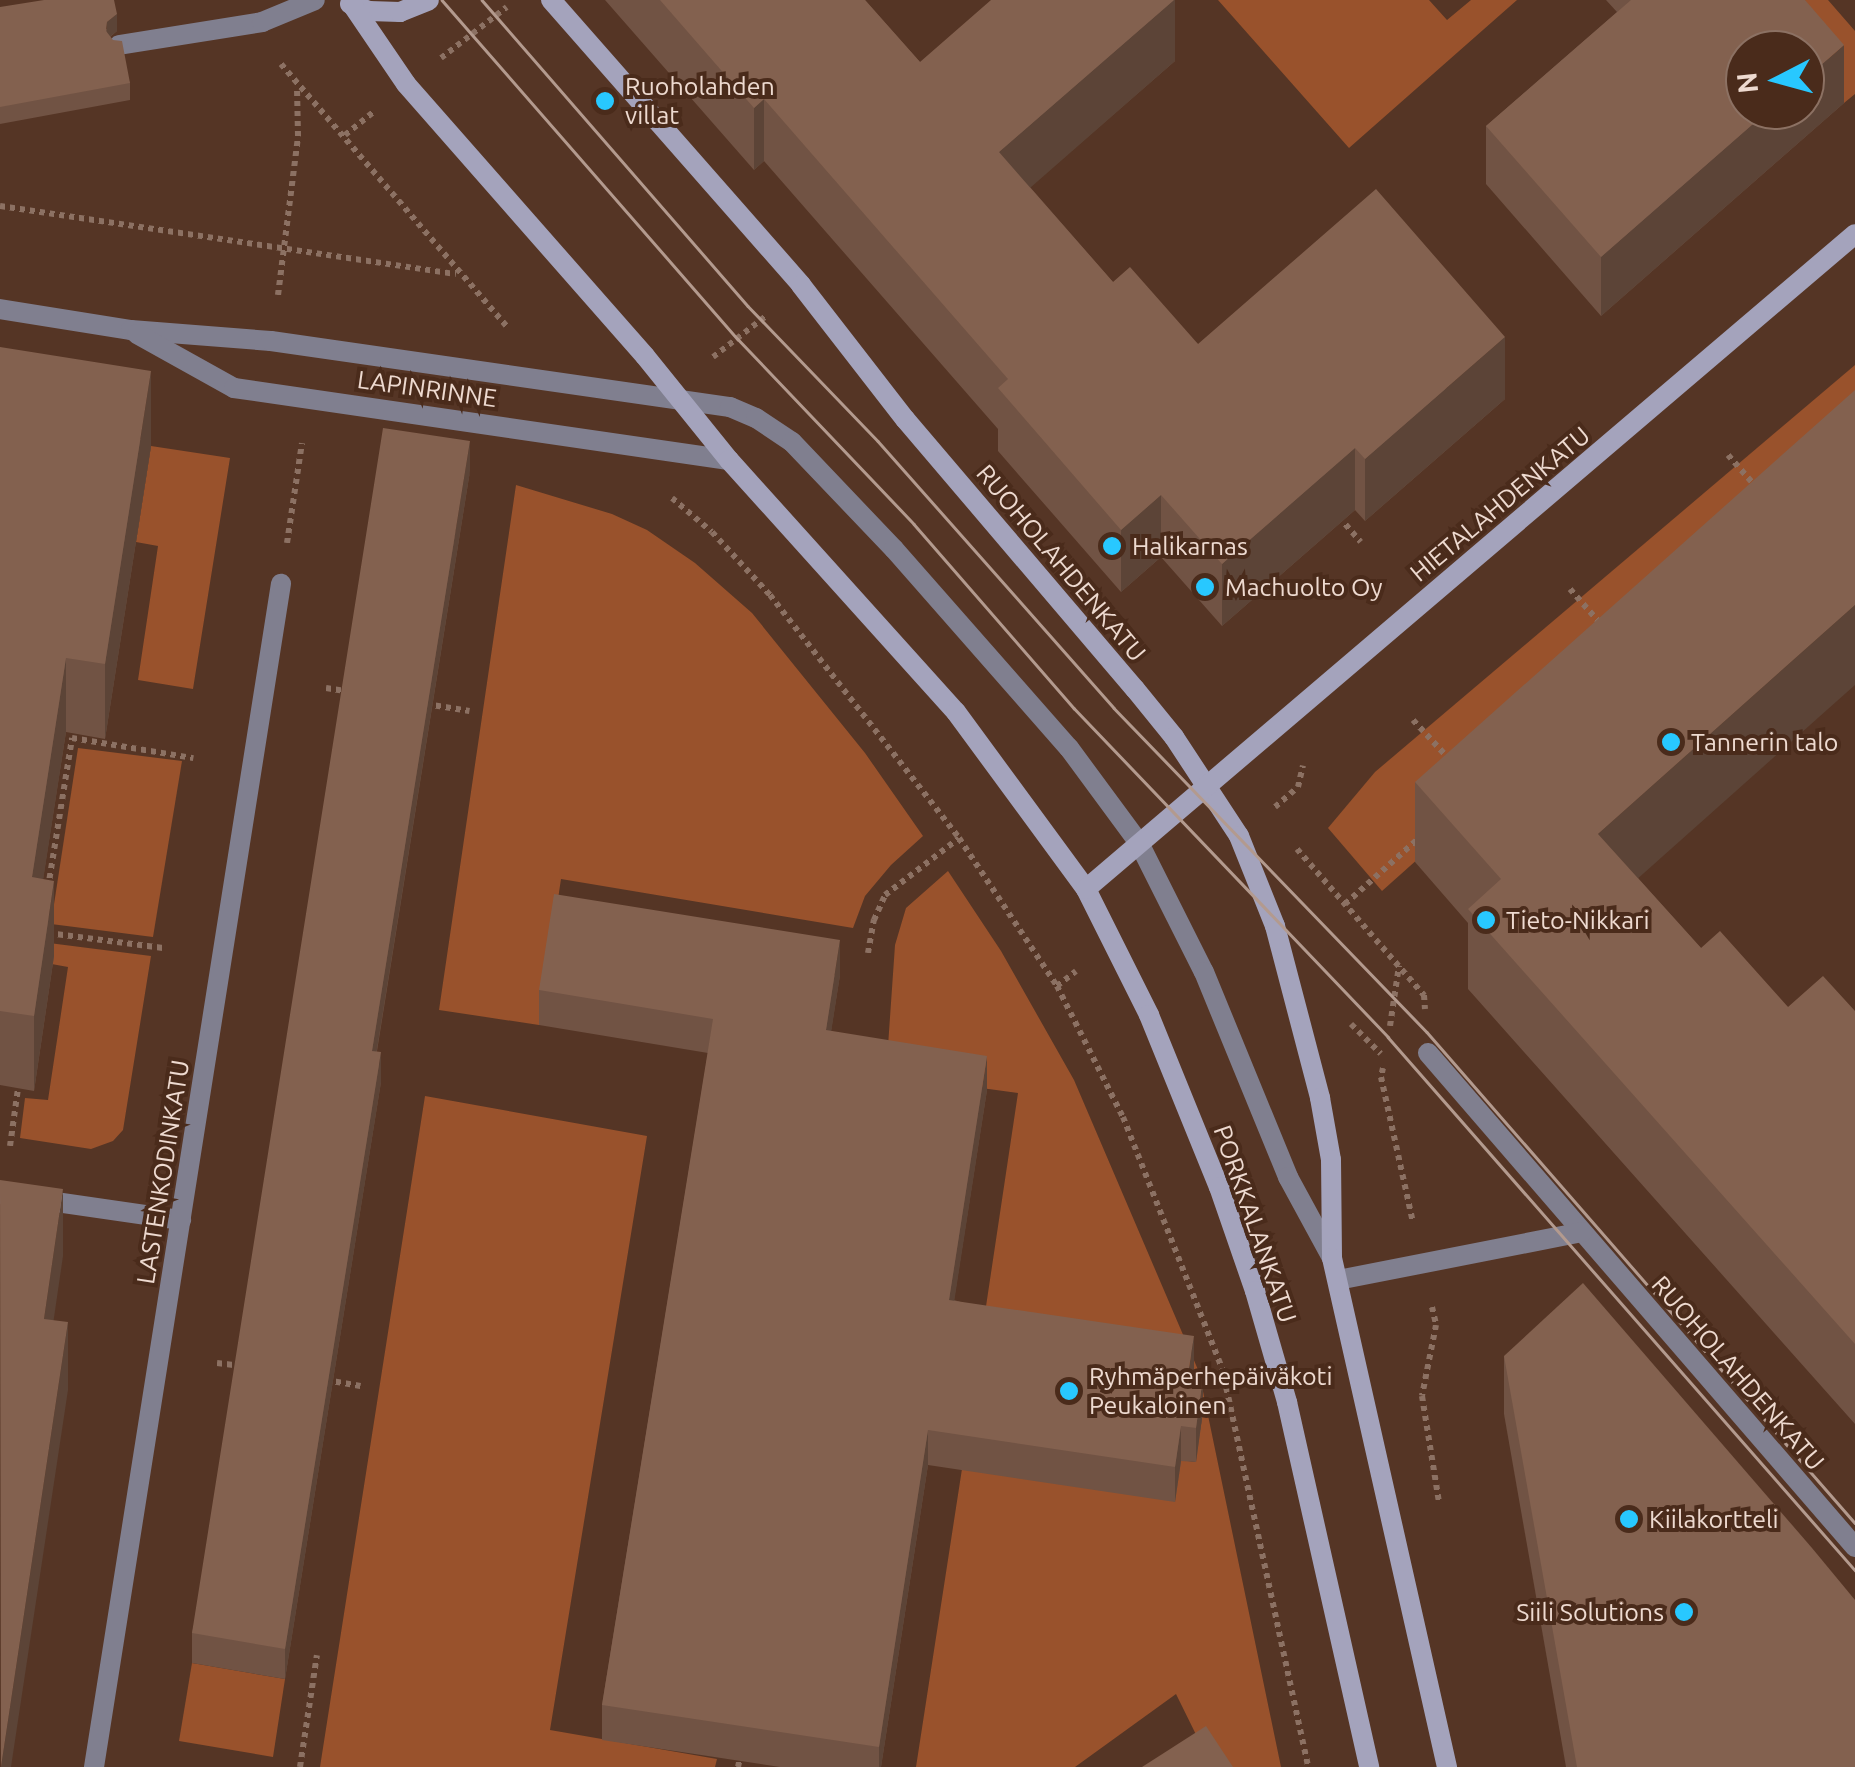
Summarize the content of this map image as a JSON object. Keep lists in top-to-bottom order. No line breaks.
{"streets":{"main road":["HIETALAHDENKATU","RUOHOLAHDENKATU","PORKKALANKATU"],"street":["LAPINRINNE","LASTENKODINKATU"]},"crossings":[["LAPINRINNE","RUOHOLAHDENKATU"],["HIETALAHDENKATU","RUOHOLAHDENKATU"],["HIETALAHDENKATU","PORKKALANKATU"]],"places":["Ruoholahden villat","Halikarnas","Machuolto Oy","Tannerin talo","Tieto-Nikkari","Ryhmäperhepäiväkoti Peukaloinen","Kiilakortteli","Siili Solutions"],"north":"left"}
